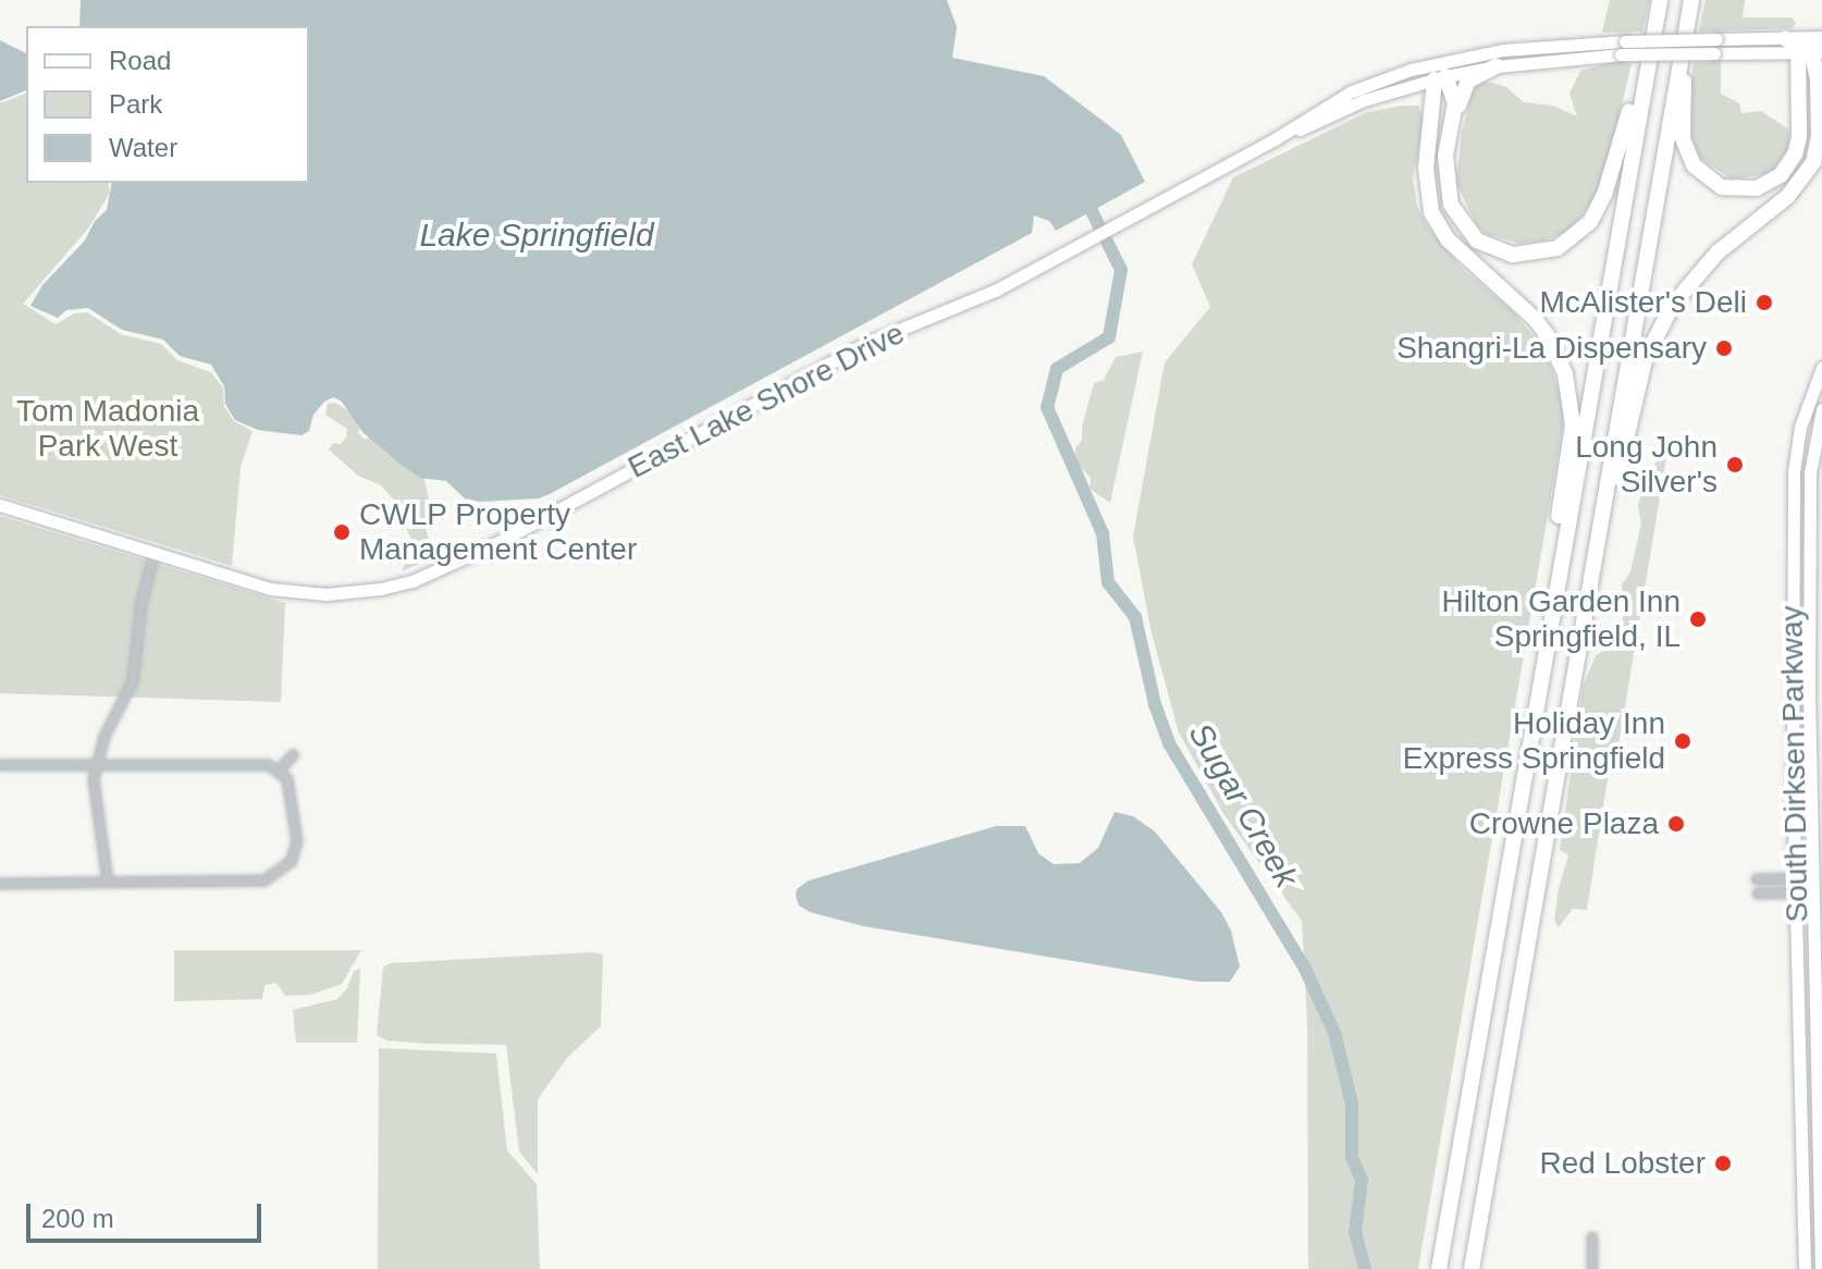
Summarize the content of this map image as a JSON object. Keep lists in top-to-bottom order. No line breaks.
{"streets":{"main road":["East Lake Shore Drive","South Dirksen Parkway"]},"water":["Lake Springfield","Sugar Creek"],"parks":["Tom Madonia Park West"],"places":["McAlister's Deli","Shangri-La Dispensary","Long John Silver's","CWLP Property Management Center","Hilton Garden Inn Springfield, IL","Holiday Inn Express Springfield","Crowne Plaza","Red Lobster"],"legend":["Road","Park","Water"],"scale_bar":"200 m"}
